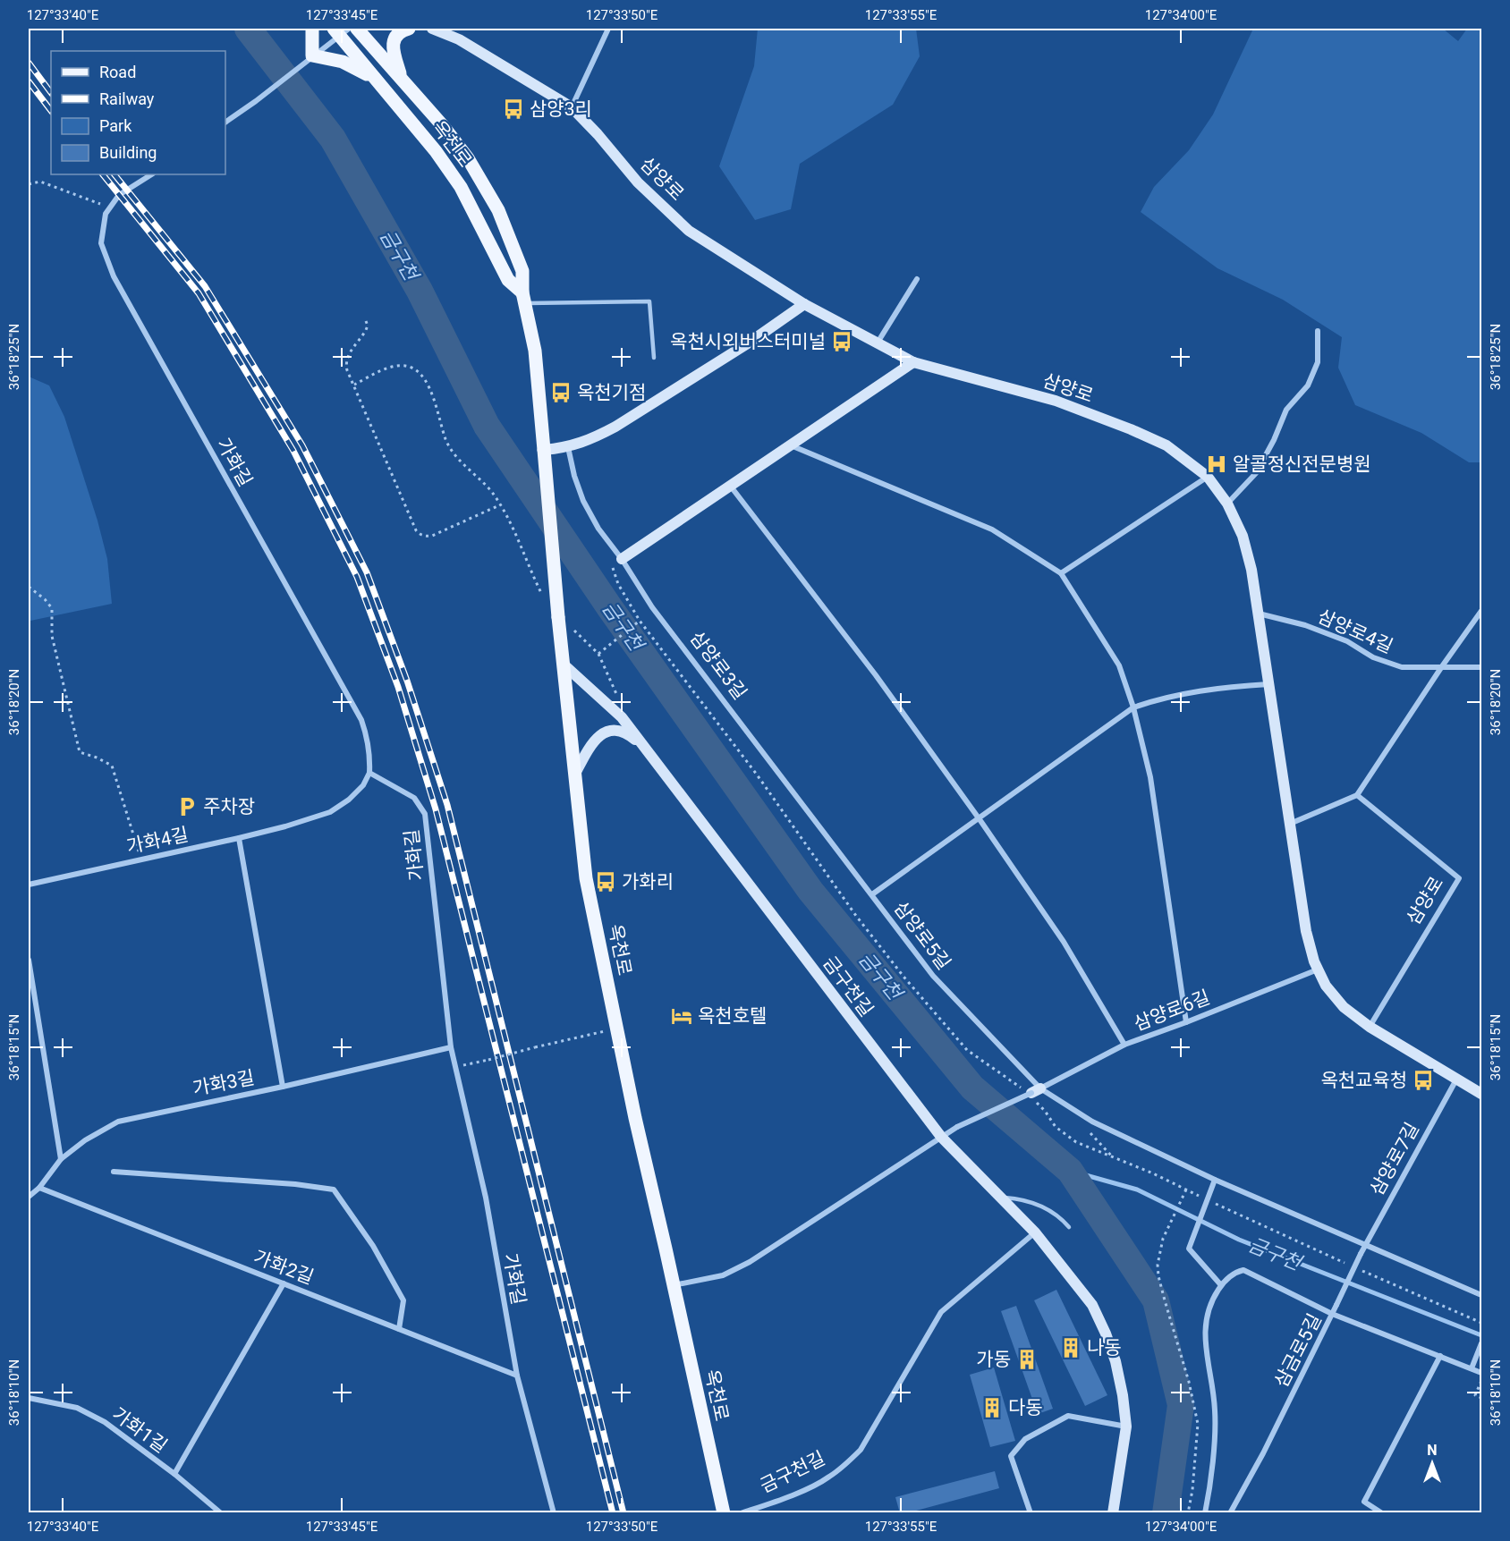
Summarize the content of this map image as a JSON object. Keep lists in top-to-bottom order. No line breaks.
{"streets":{"main road":["옥천로"],"street":["삼양로","가화길","삼양로4길","삼양로3길","가화4길","삼양로5길","금구천길","삼양로6길","가화3길","삼양로7길","가화2길","삼금로5길","가화1길"]},"crossings":[["삼양로","삼양로4길"],["삼양로","삼양로5길"],["삼양로","삼양로6길"],["삼양로","삼양로7길"],["가화길","가화4길"],["가화길","가화3길"],["가화길","가화2길"],["삼양로3길","삼양로5길"],["삼양로5길","삼양로6길"],["삼양로5길","삼양로7길"],["금구천길","삼양로6길"],["가화3길","가화2길"],["삼양로7길","삼금로5길"]],"water":["금구천"],"places":{"bus stop":["삼양3리","옥천시외버스터미널","옥천기점","가화리","옥천교육청"],"hospital":["알콜정신전문병원"],"parking":["주차장"],"hotel":["옥천호텔"],"building":["나동","가동","다동"]},"legend":["Road","Railway","Park","Building"],"north":"top","coordinates":["127°33'40\"E","127°33'45\"E","127°33'50\"E","127°33'55\"E","127°34'00\"E","36°18'25\"N","36°18'20\"N","36°18'15\"N","36°18'10\"N"]}
